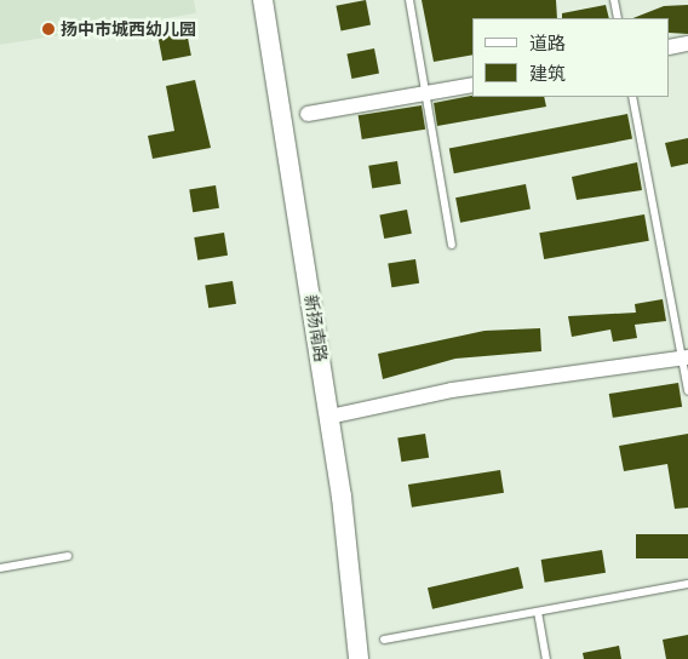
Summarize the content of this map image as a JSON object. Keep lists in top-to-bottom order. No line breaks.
{"streets":{"street":["新扬南路"]},"places":["扬中市城西幼儿园"],"legend":["道路","建筑"]}
